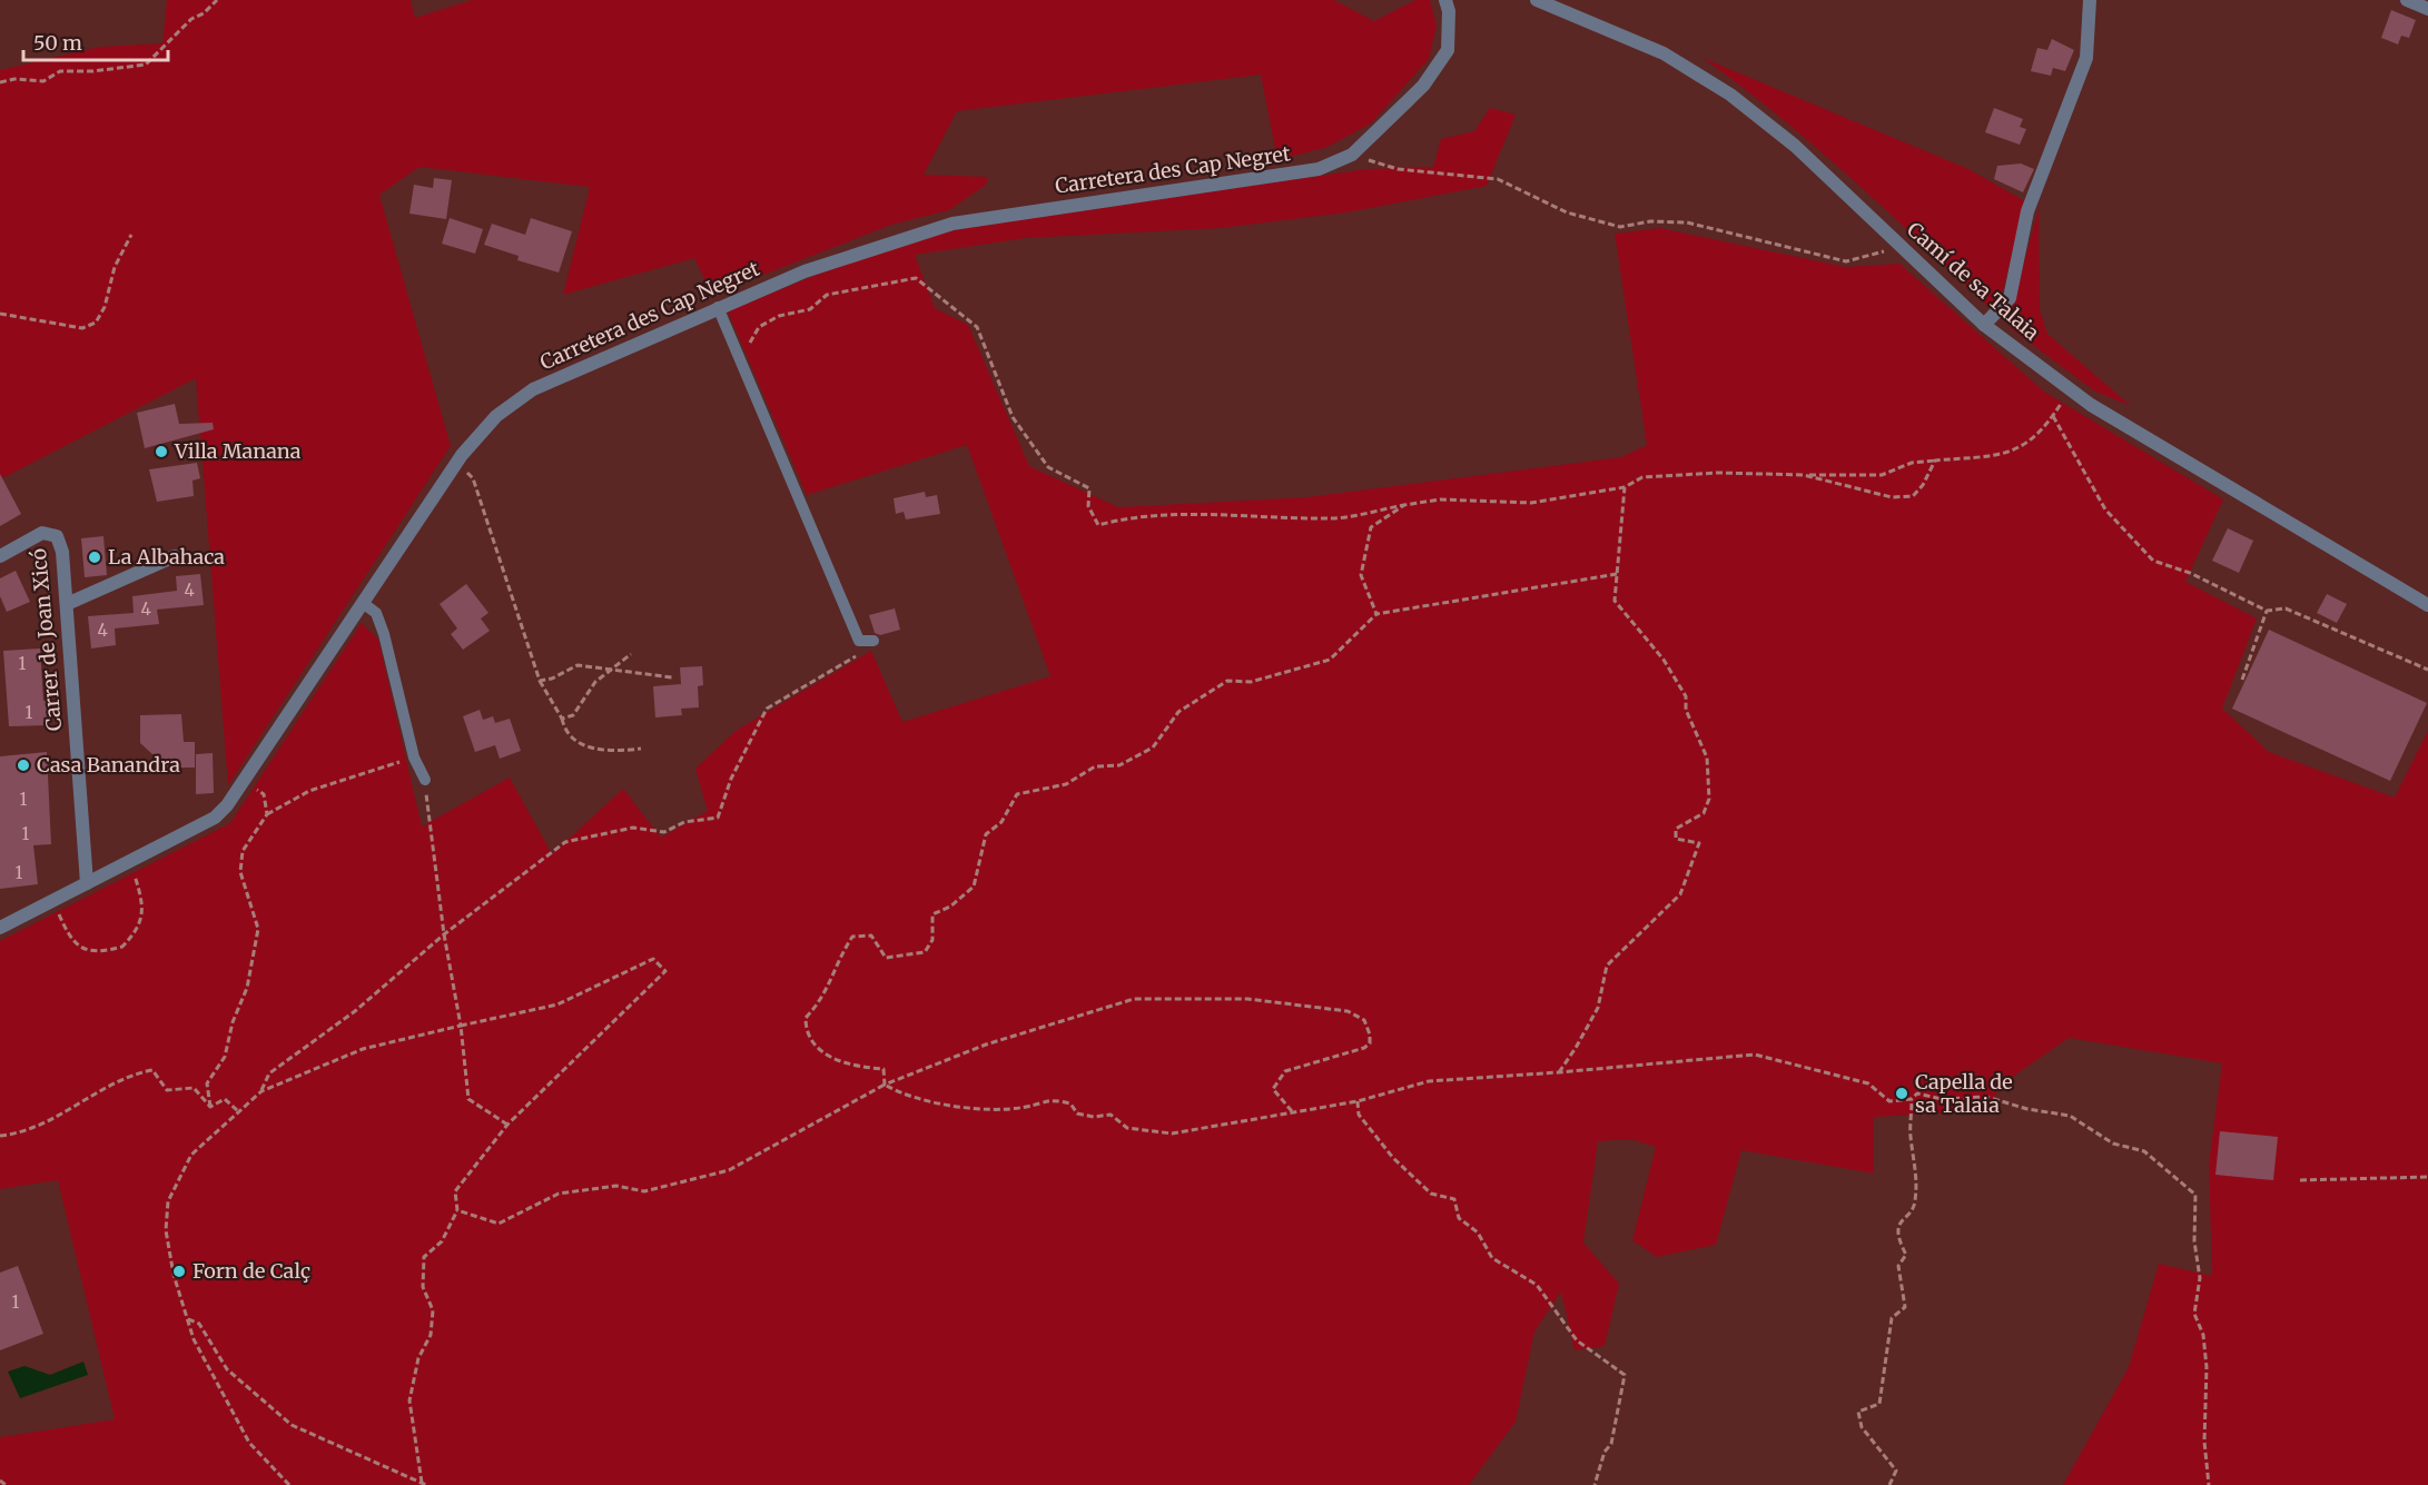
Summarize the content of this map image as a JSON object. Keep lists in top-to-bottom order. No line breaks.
{"streets":{"street":["Carretera des Cap Negret","Camí de sa Talaia","Carrer de Joan Xicó"]},"crossings":[["Carretera des Cap Negret","Carrer de Joan Xicó"]],"places":["Villa Manana","La Albahaca","Casa Banandra","Capella de sa Talaia","Forn de Calç"],"house_numbers":["4","4","4","1","1","1","1","1","1"],"scale_bar":"50 m"}
